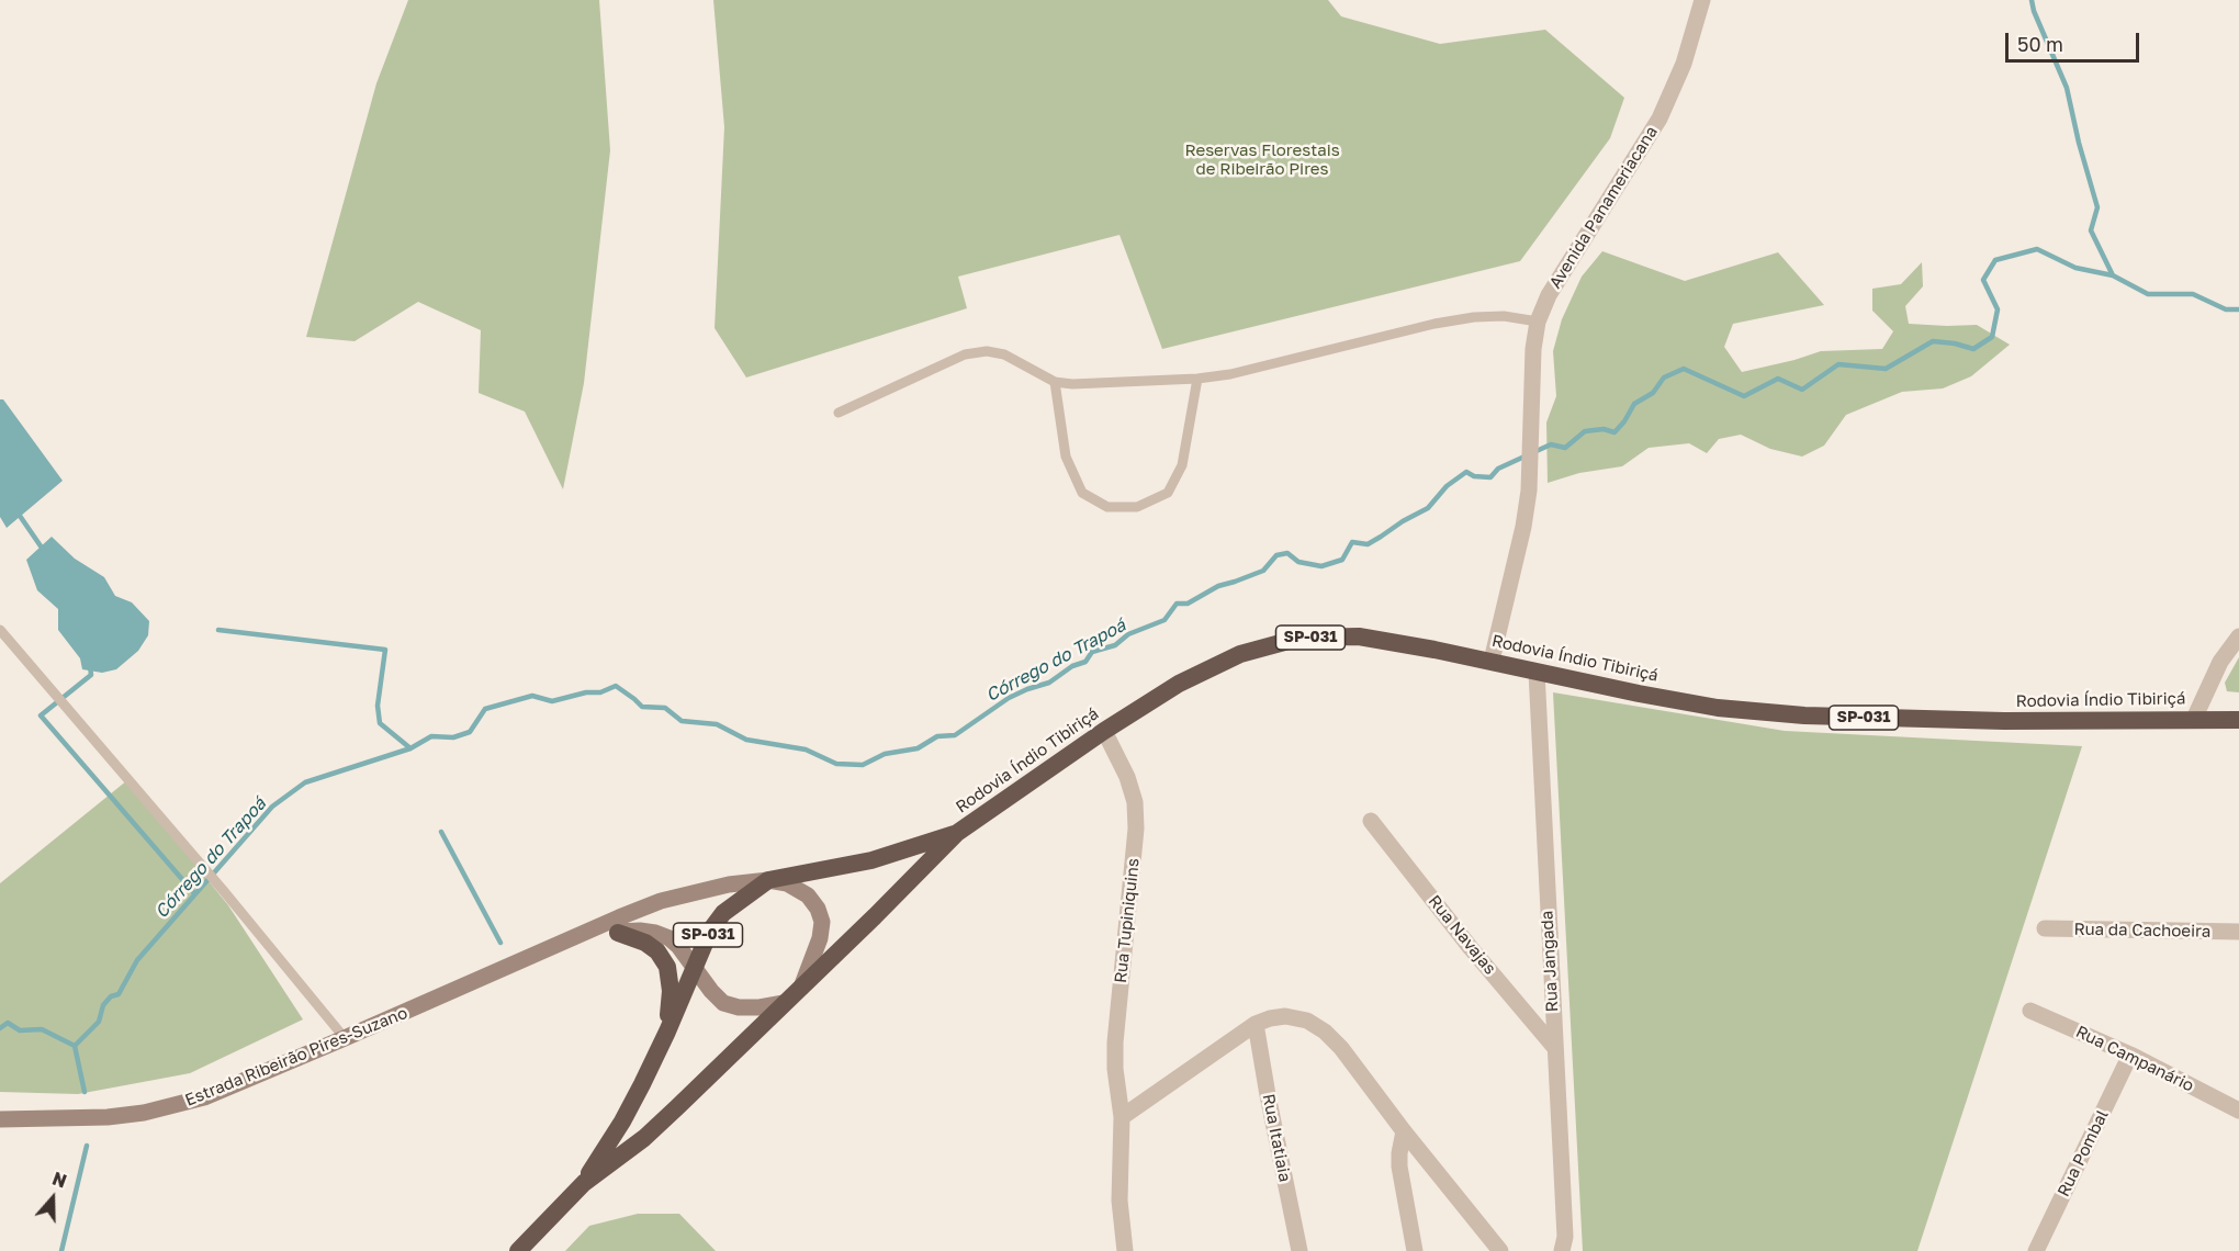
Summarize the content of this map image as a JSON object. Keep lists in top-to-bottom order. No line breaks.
{"streets":{"highway":["SP-031","Rodovia Índio Tibiriçá"],"main road":["Estrada Ribeirão Pires-Suzano"],"street":["Avenida Panameriacana","Rua Tupiniquins","Rua da Cachoeira","Rua Navajas","Rua Jangada","Rua Campanário","Rua Itatiaia","Rua Pombal"]},"crossings":[["Avenida Panameriacana","Rodovia Índio Tibiriçá"],["Rodovia Índio Tibiriçá","Rua Tupiniquins"],["Rodovia Índio Tibiriçá","Rua Jangada"],["Rodovia Índio Tibiriçá","Estrada Ribeirão Pires-Suzano"],["Rua Navajas","Rua Jangada"],["Rua Campanário","Rua Pombal"]],"water":["Córrego do Trapoá"],"parks":["Reservas Florestais de Ribeirão Pires"],"scale_bar":"50 m","north":"top"}
